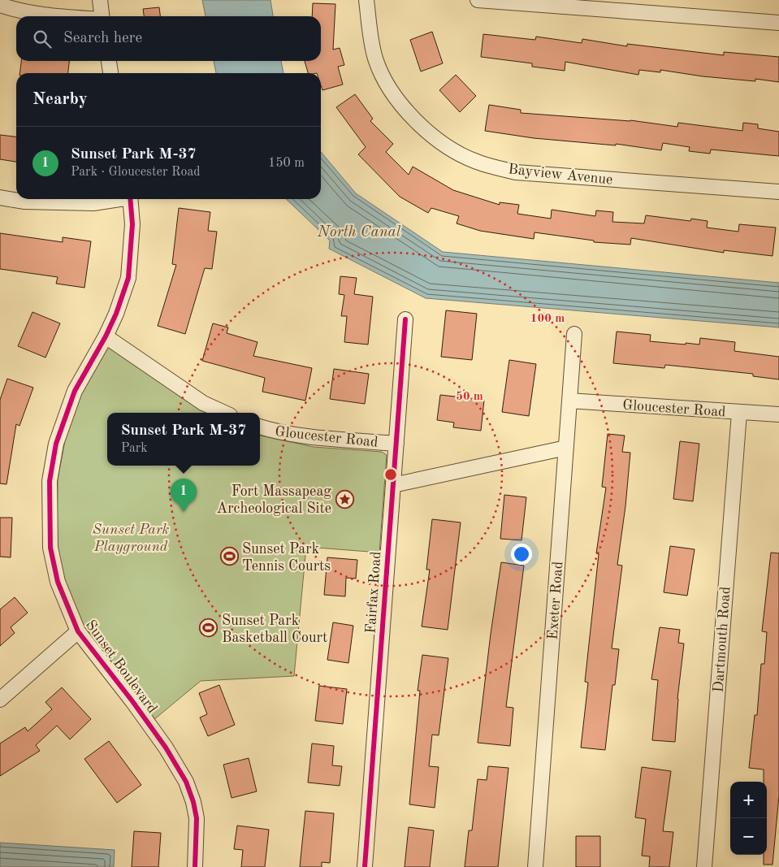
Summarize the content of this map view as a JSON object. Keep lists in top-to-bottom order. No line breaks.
{"streets":{"street":["Bayview Avenue","Gloucester Road","Fairfax Road","Exeter Road","Dartmouth Road","Sunset Boulevard"]},"crossings":[["Gloucester Road","Fairfax Road"],["Gloucester Road","Exeter Road"],["Gloucester Road","Dartmouth Road"]],"water":["North Canal"],"parks":["Sunset Park Playground"],"places":{"place":["Fort Massapeag Archeological Site"],"sports":["Sunset Park Tennis Courts","Sunset Park Basketball Court"]},"page":{"search":"Search here","heading":"Nearby","list":[{"mark":"1","name":"Sunset Park M-37","note":"Park · Gloucester Road","value":"150 m"}],"popup":["Sunset Park M-37","Park"],"pins":"1","map_buttons":["+","−"]},"rings":["100 m","50 m"]}
